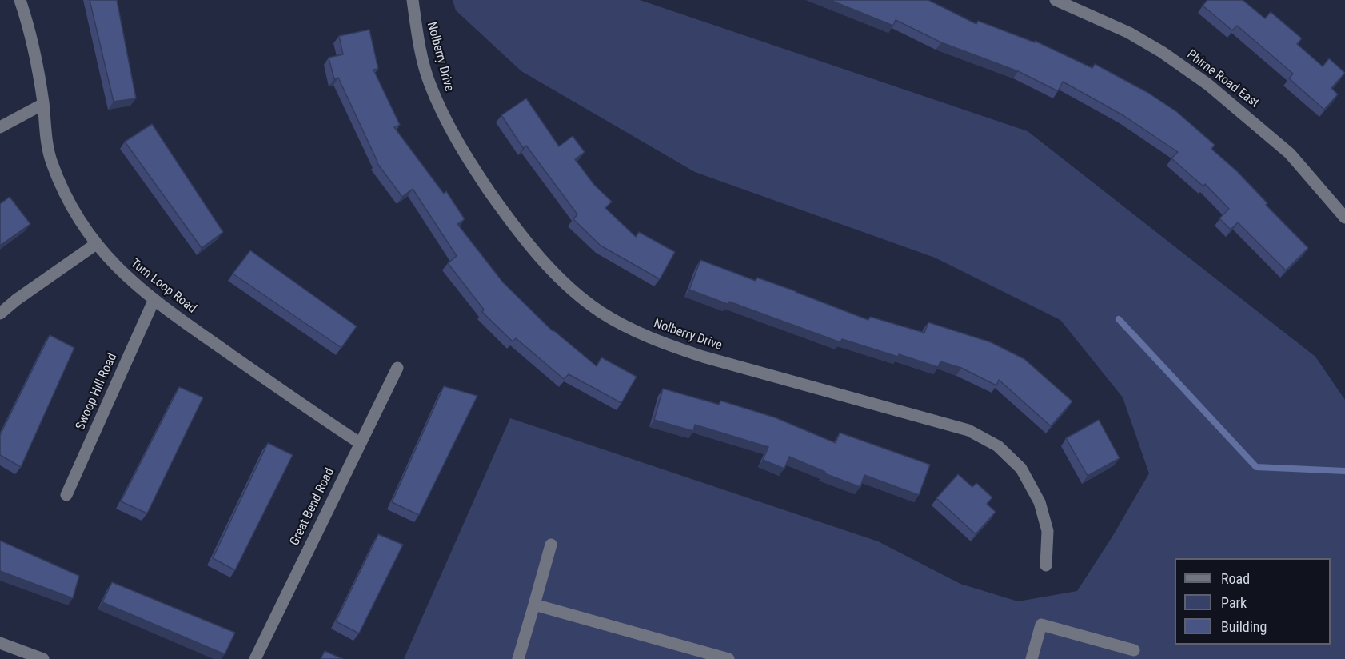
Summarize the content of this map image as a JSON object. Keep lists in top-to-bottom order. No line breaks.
{"streets":{"street":["Nolberry Drive","Phirne Road East","Turn Loop Road","Swoop Hill Road","Great Bend Road"]},"crossings":[["Turn Loop Road","Swoop Hill Road"],["Turn Loop Road","Great Bend Road"]],"legend":["Road","Park","Building"]}
